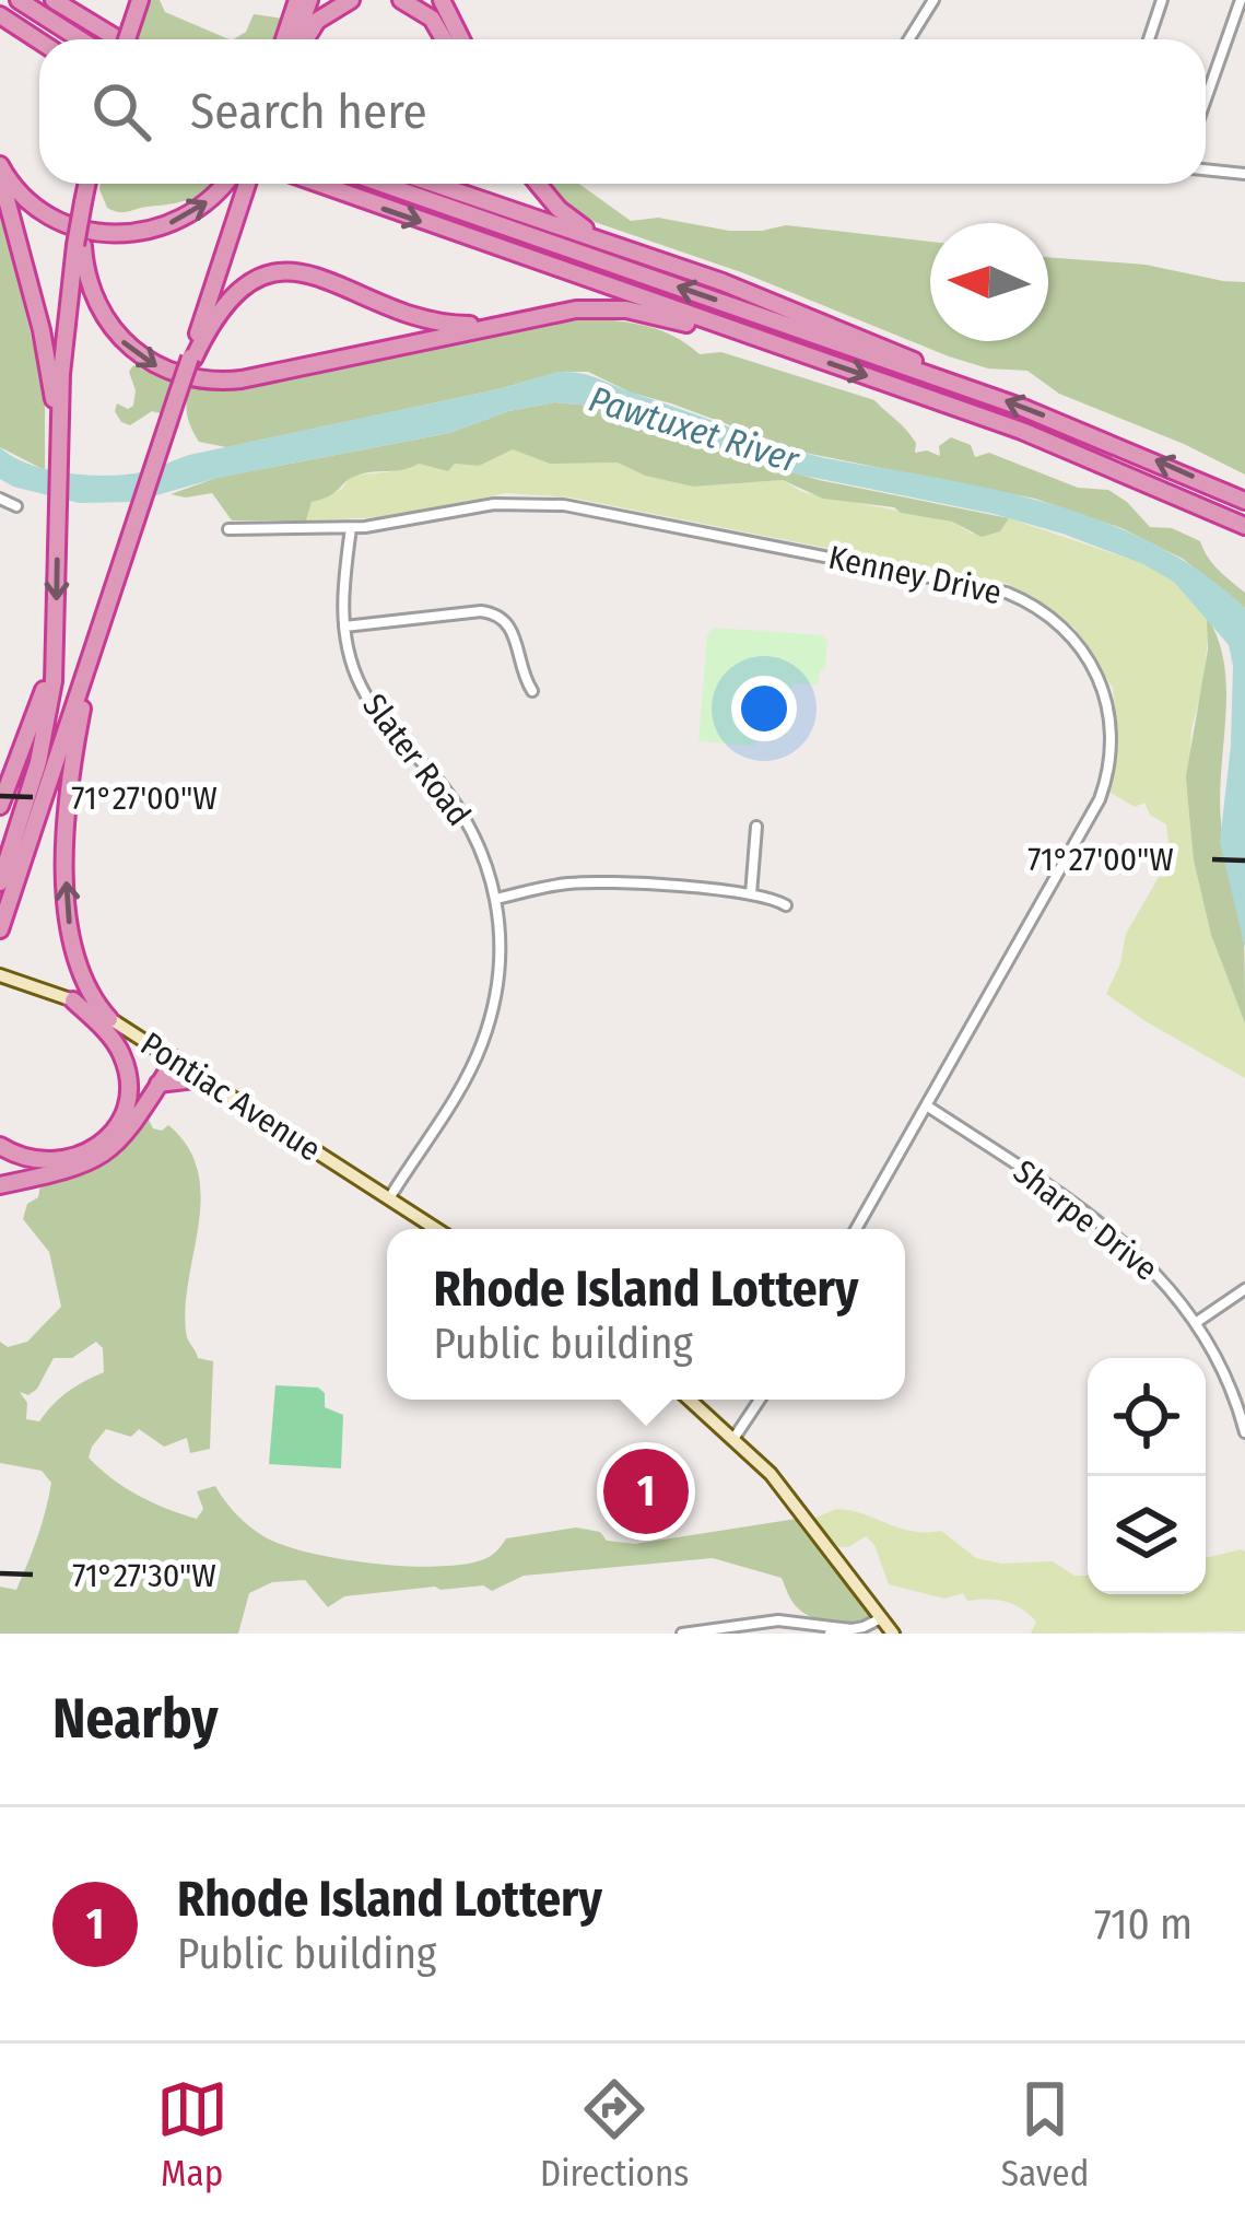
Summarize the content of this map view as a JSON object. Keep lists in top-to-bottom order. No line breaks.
{"streets":{"main road":["Pontiac Avenue"],"street":["Kenney Drive","Slater Road","Sharpe Drive"]},"crossings":[["Kenney Drive","Slater Road"],["Kenney Drive","Sharpe Drive"],["Slater Road","Pontiac Avenue"]],"water":["Pawtuxet River"],"north":"left","page":{"search":"Search here","popup":["Rhode Island Lottery","Public building"],"pins":"1","heading":"Nearby","list":[{"mark":"1","name":"Rhode Island Lottery","note":"Public building","value":"710 m"}],"nav":["Map","Directions","Saved"]},"coordinates":["71°27'00\"W","71°27'30\"W"]}
